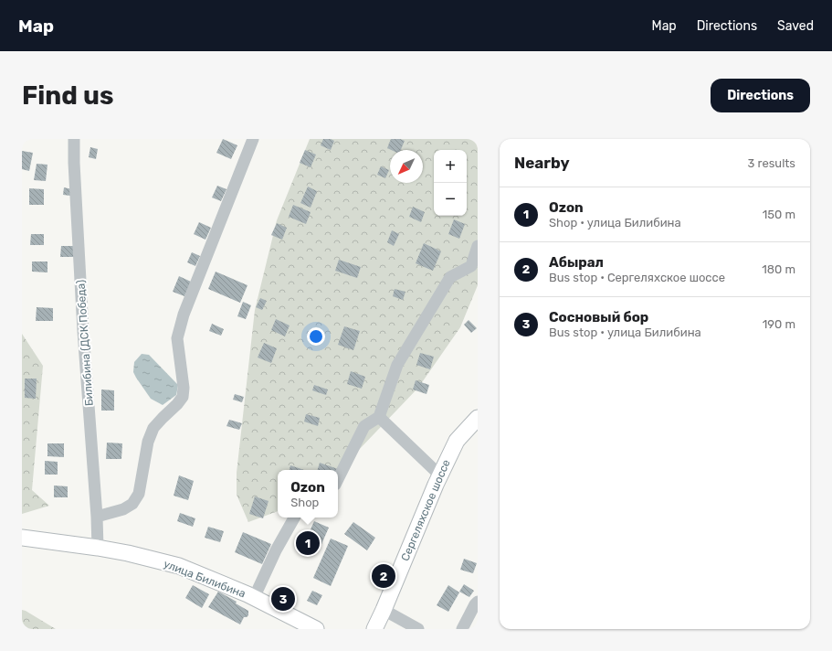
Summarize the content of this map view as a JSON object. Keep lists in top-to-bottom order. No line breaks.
{"streets":{"main road":["Сергеляхское шоссе","улица Билибина"],"street":["Билибина (ДСК Победа)"]},"crossings":[["Билибина (ДСК Победа)","улица Билибина"]],"north":"bottom left","page":{"header":"Map","nav":["Map","Directions","Saved"],"buttons":"Directions","title":"Find us","heading":["Nearby","3 results"],"map_buttons":["+","−"],"list":[{"mark":"1","name":"Ozon","note":"Shop · улица Билибина","value":"150 m"},{"mark":"2","name":"Абырал","note":"Bus stop · Сергеляхское шоссе","value":"180 m"},{"mark":"3","name":"Сосновый бор","note":"Bus stop · улица Билибина","value":"190 m"}],"popup":["Ozon","Shop"],"pins":["1","2","3"]}}
